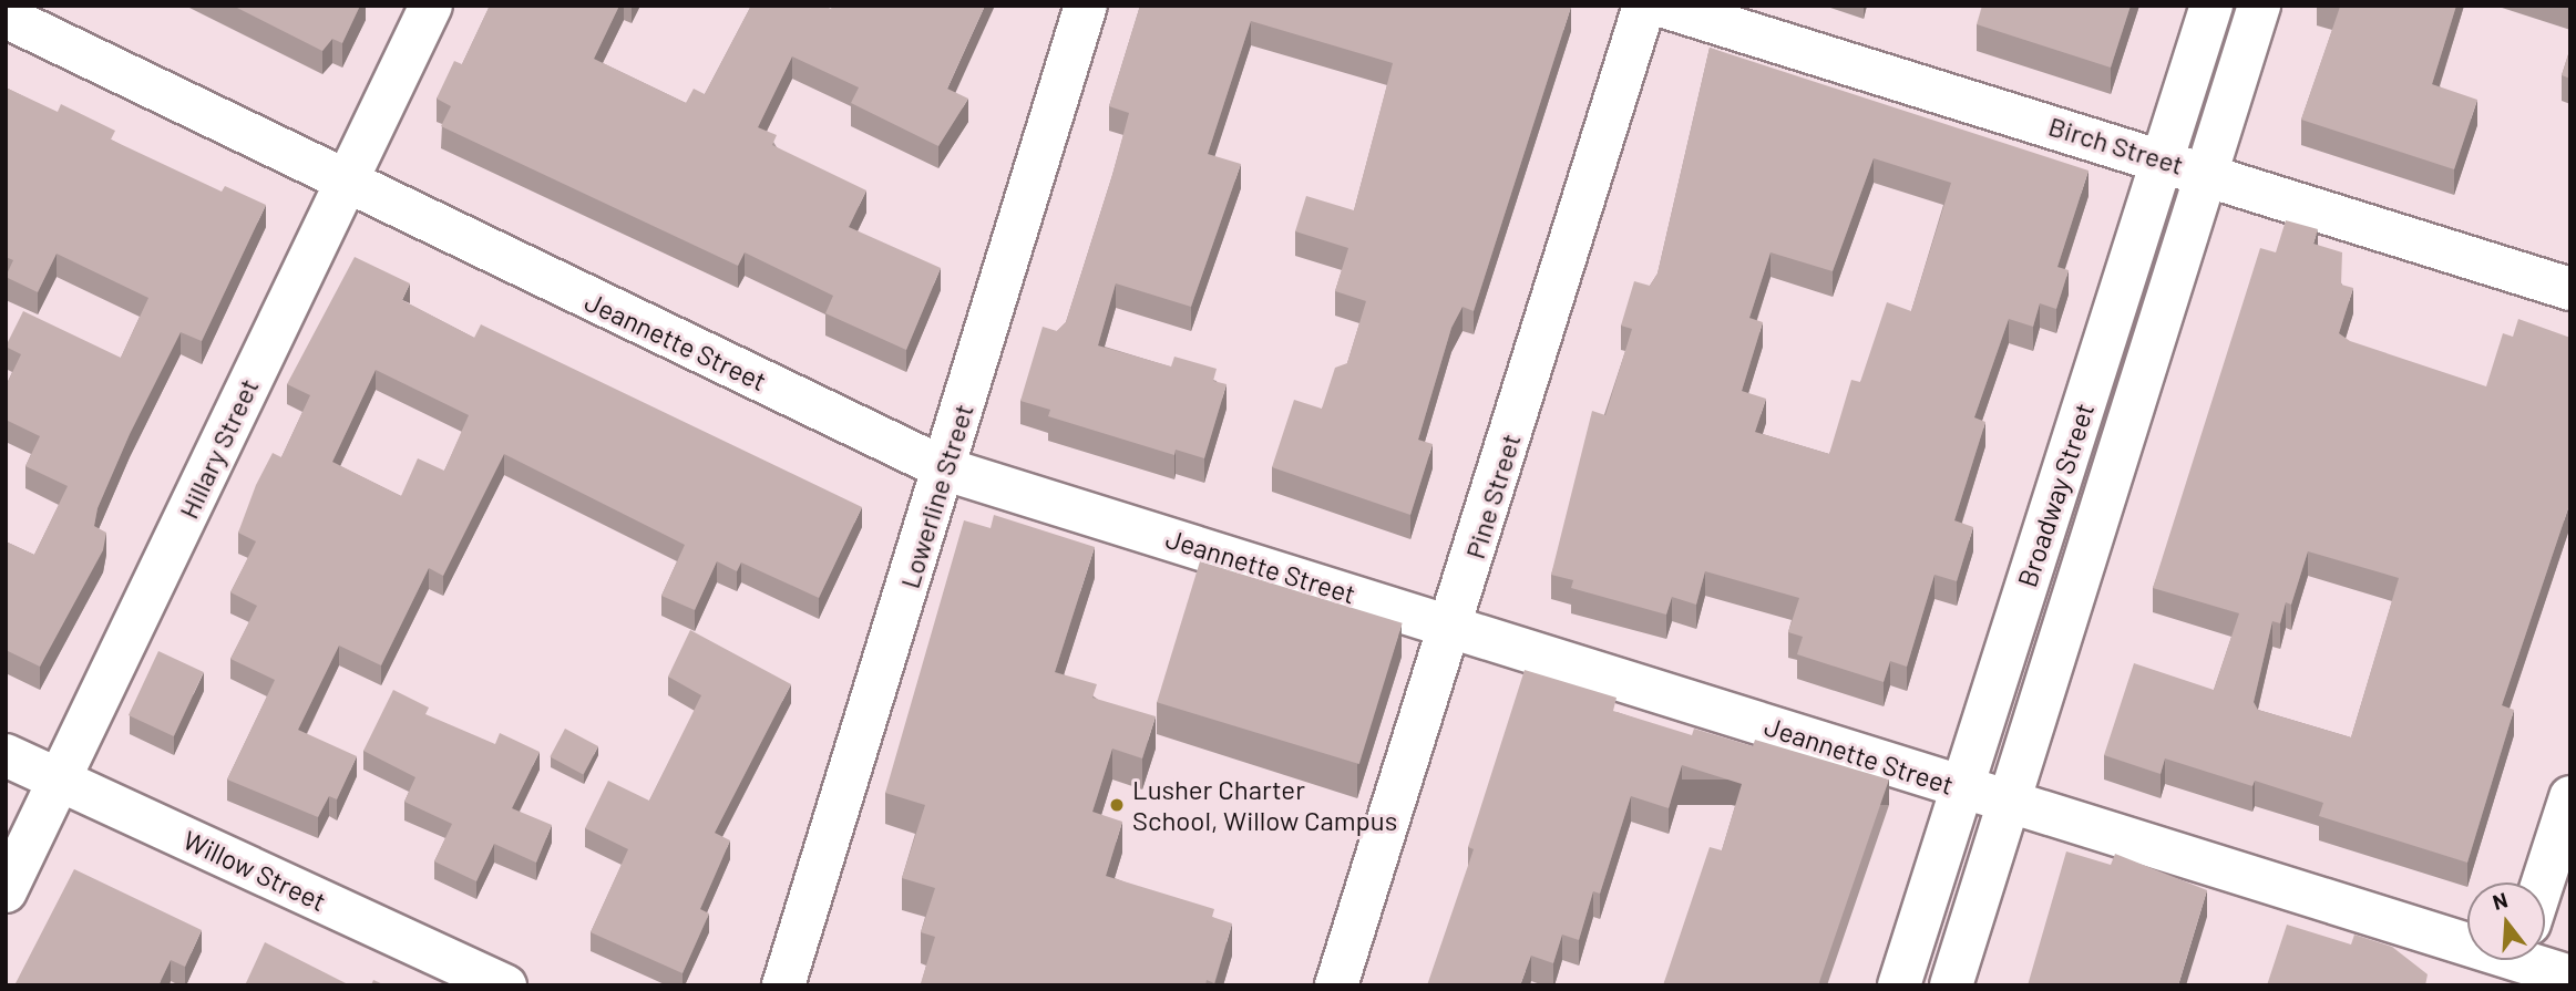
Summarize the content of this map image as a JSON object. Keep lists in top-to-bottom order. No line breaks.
{"streets":{"street":["Birch Street","Jeannette Street","Hillary Street","Broadway Street","Lowerline Street","Pine Street","Willow Street"]},"crossings":[["Birch Street","Broadway Street"],["Jeannette Street","Hillary Street"],["Jeannette Street","Broadway Street"],["Jeannette Street","Lowerline Street"],["Jeannette Street","Pine Street"],["Hillary Street","Willow Street"]],"places":["Lusher Charter School, Willow Campus"],"north":"top"}
